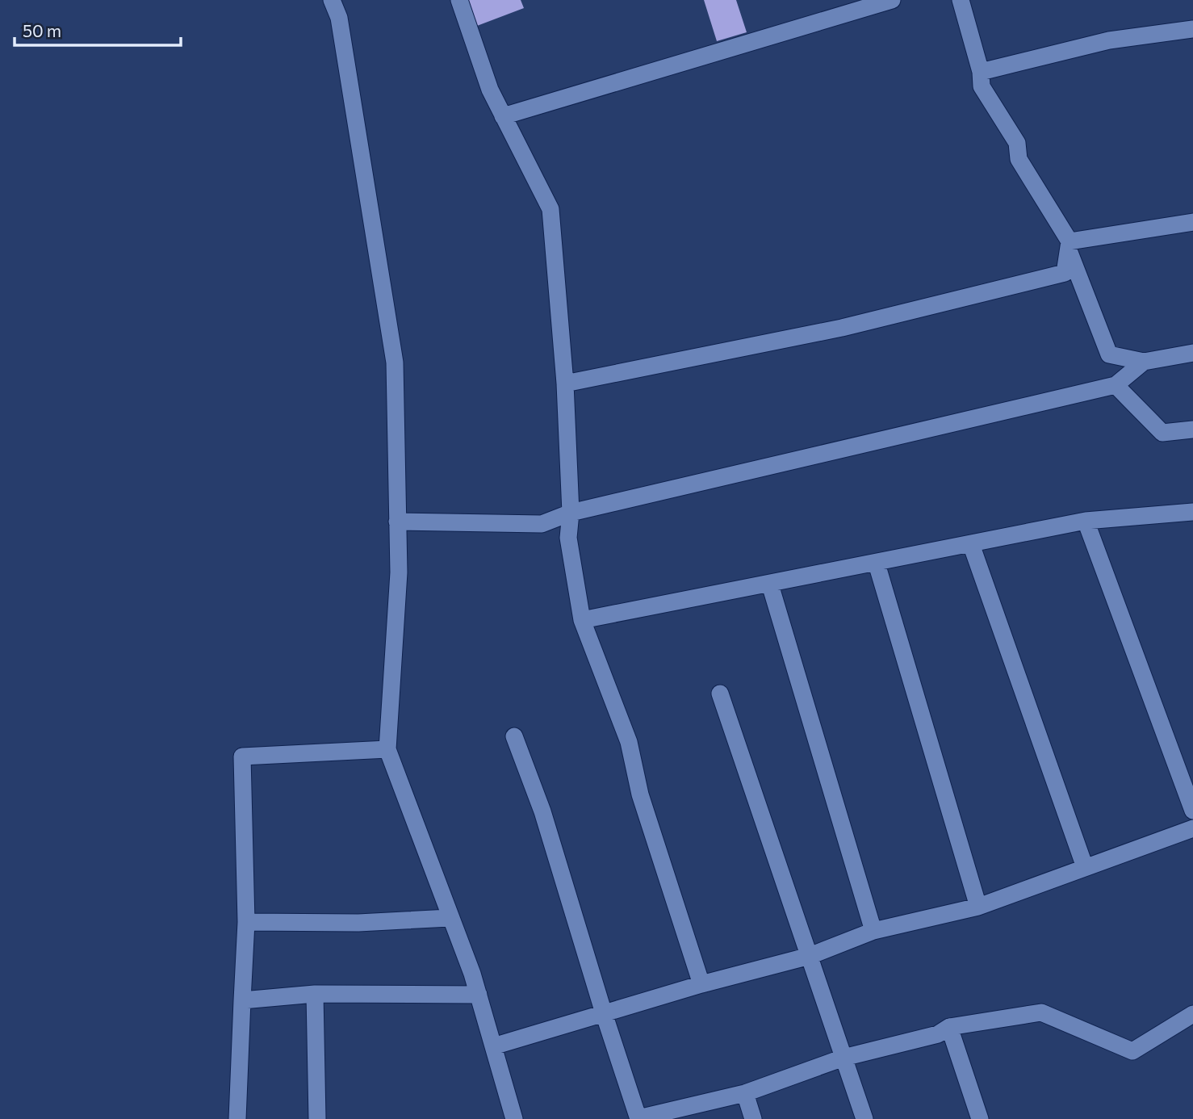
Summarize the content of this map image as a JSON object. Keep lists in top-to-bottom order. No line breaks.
{"scale_bar":"50 m"}
